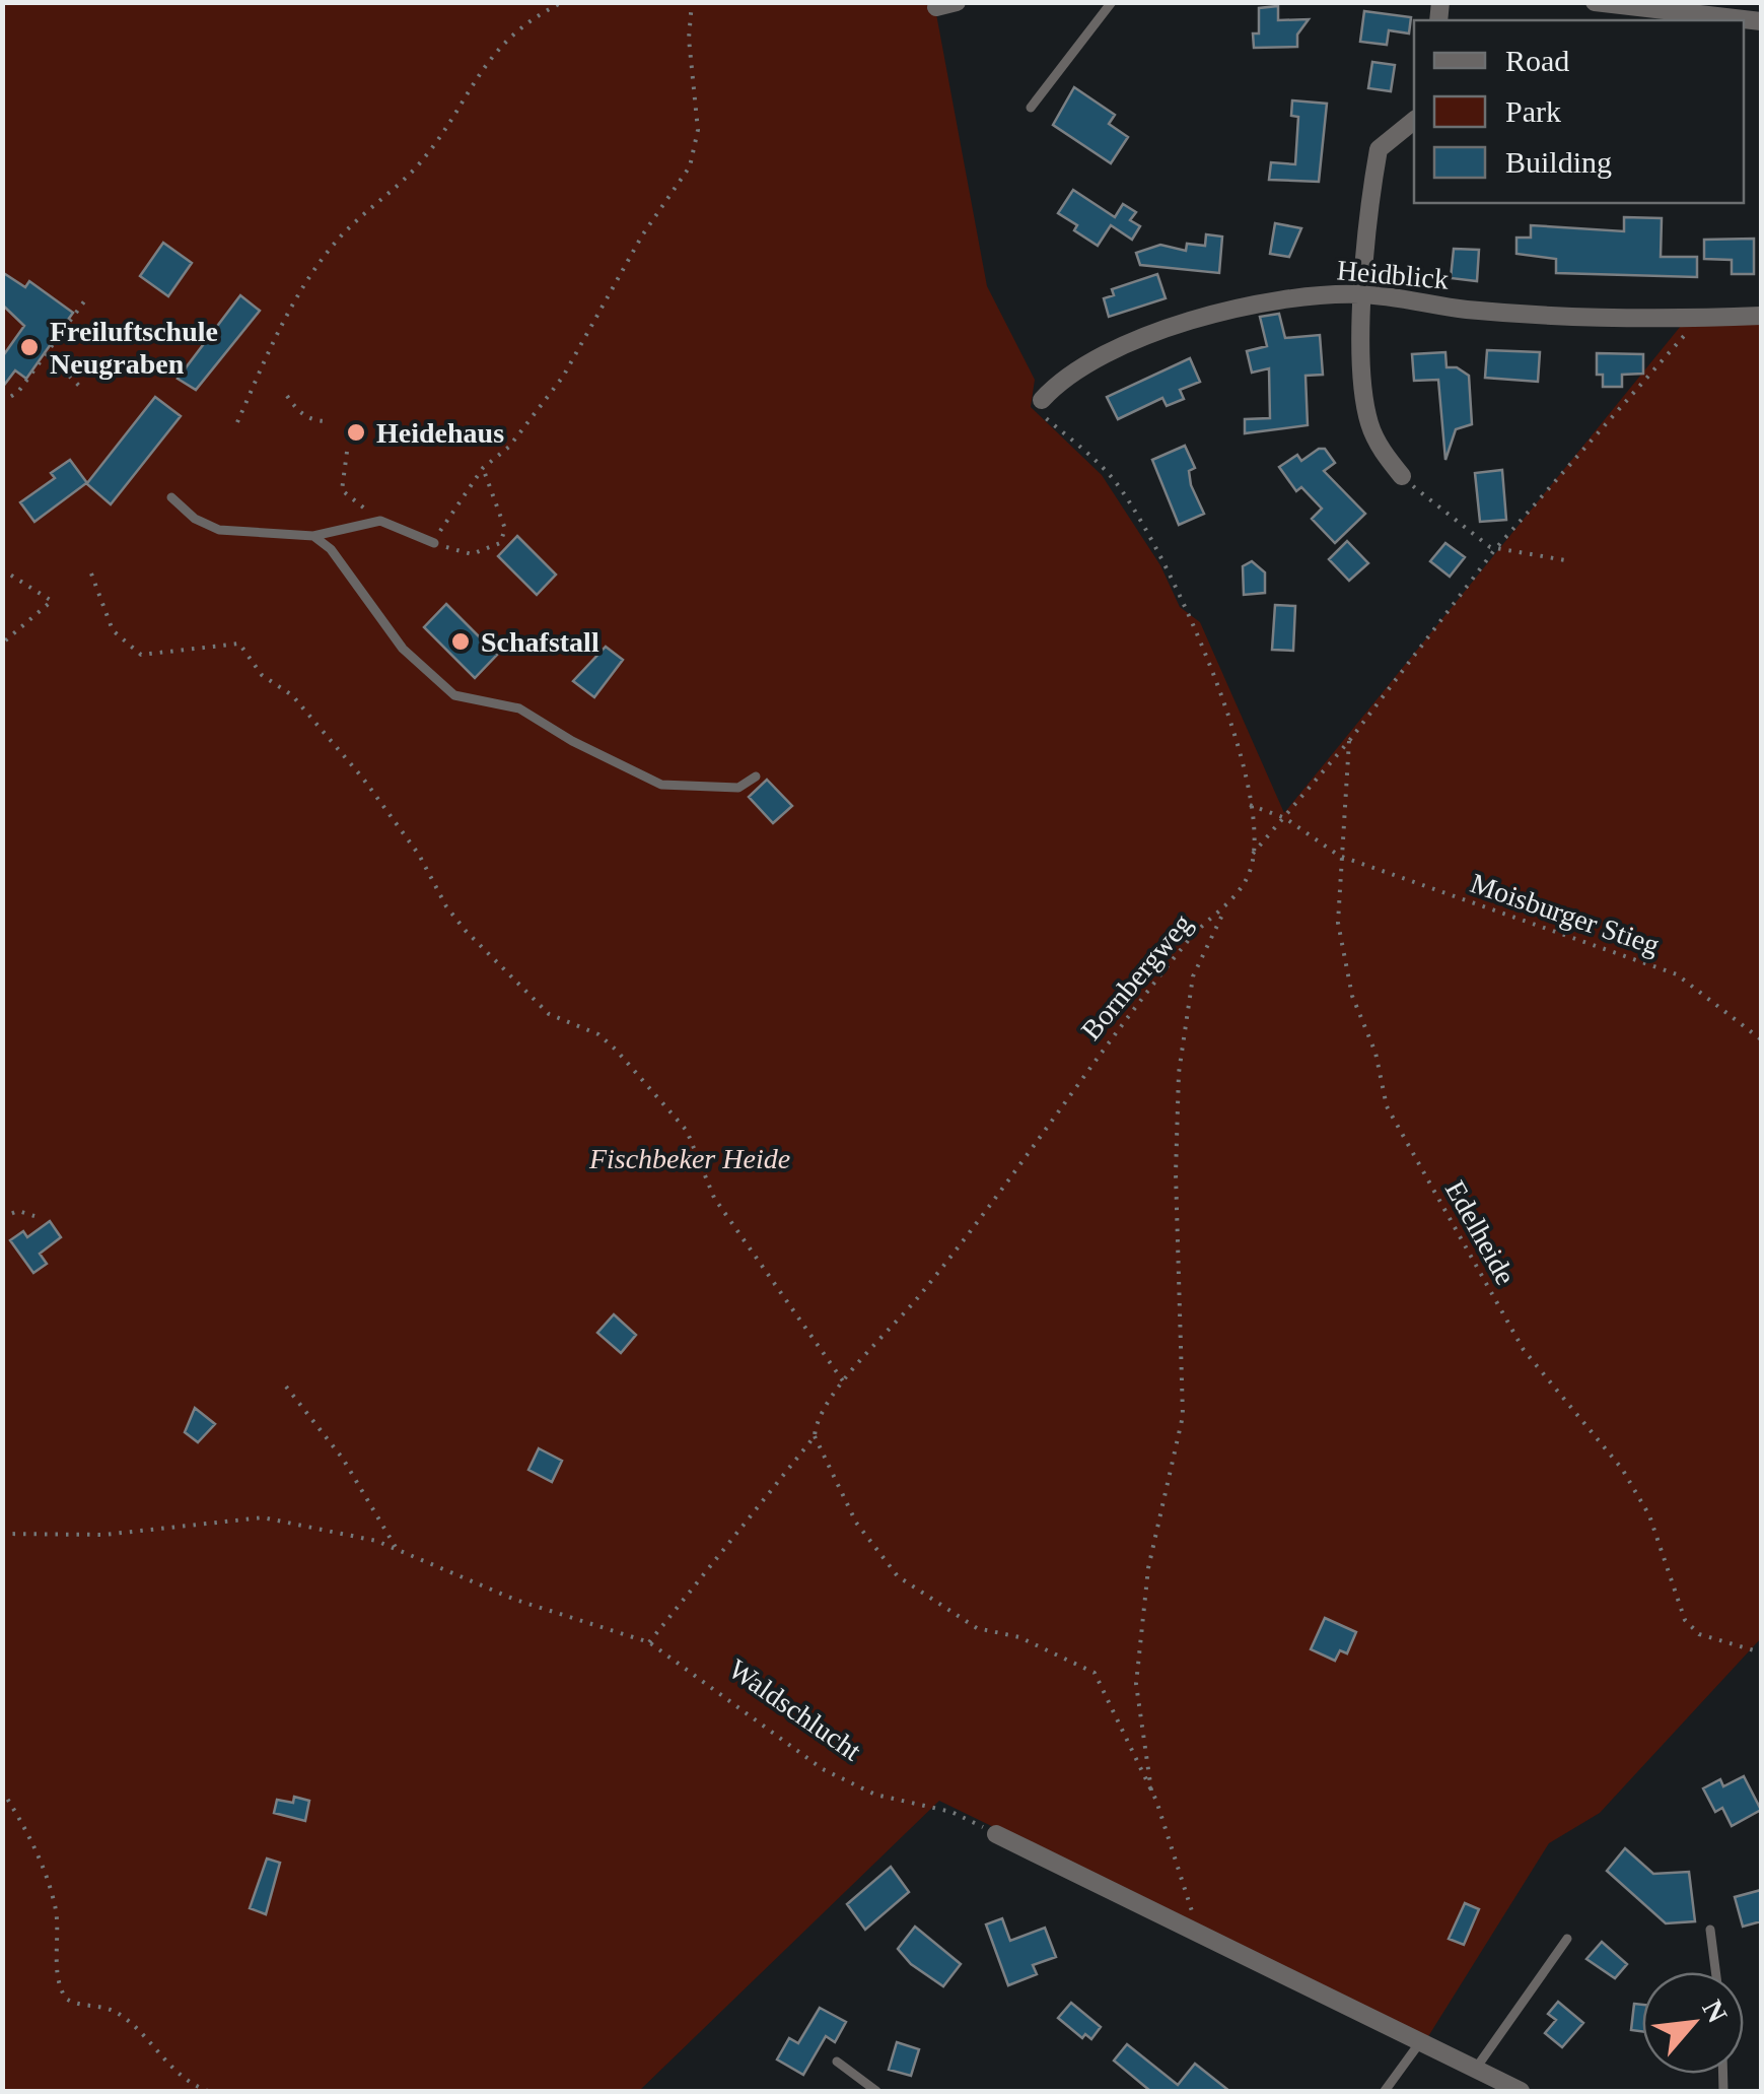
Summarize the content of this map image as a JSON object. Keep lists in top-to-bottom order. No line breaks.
{"streets":{"street":["Heidblick"],"path":["Moisburger Stieg","Bornbergweg","Edelheide","Waldschlucht"]},"crossings":[["Heidblick","Bornbergweg"],["Moisburger Stieg","Bornbergweg"],["Moisburger Stieg","Edelheide"],["Bornbergweg","Edelheide"],["Bornbergweg","Waldschlucht"]],"parks":["Fischbeker Heide"],"places":["Freiluftschule Neugraben","Heidehaus","Schafstall"],"legend":["Road","Park","Building"],"north":"top right"}
